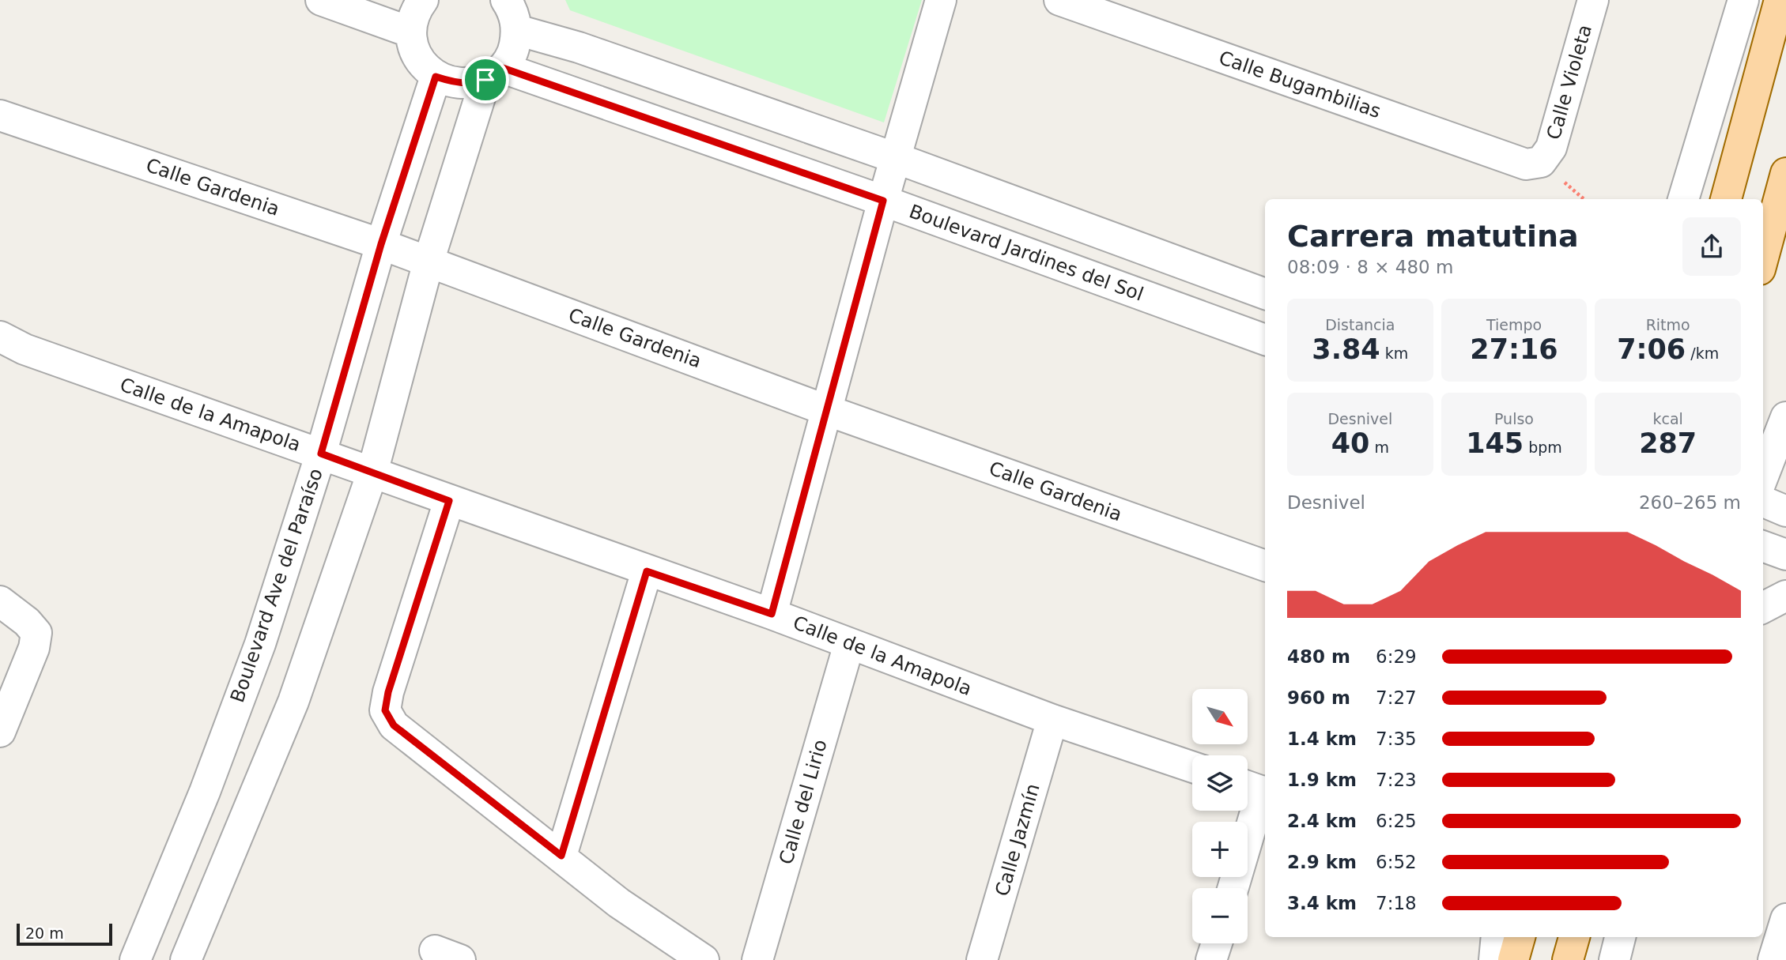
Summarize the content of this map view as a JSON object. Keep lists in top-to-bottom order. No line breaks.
{"streets":{"street":["Calle Violeta","Calle Bugambilias","Calle Gardenia","Boulevard Jardines del Sol","Calle de la Amapola","Boulevard Ave del Paraíso","Calle del Lirio","Calle Jazmín"]},"crossings":[["Calle Violeta","Calle Bugambilias"],["Calle Gardenia","Boulevard Ave del Paraíso"],["Calle de la Amapola","Boulevard Ave del Paraíso"],["Calle de la Amapola","Calle del Lirio"],["Calle de la Amapola","Calle Jazmín"]],"scale_bar":"20 m","north":"bottom right","page":{"heading":["Carrera matutina","08:09 · 8 × 480 m"],"stats":[["Distancia","3.84 km"],["Tiempo","27:16"],["Ritmo","7:06 /km"],["Desnivel","40 m"],["Pulso","145 bpm"],["kcal","287"]],"chart":["Desnivel","260–265 m"],"list":[{"name":"480 m","note":"6:29"},{"name":"960 m","note":"7:27"},{"name":"1.4 km","note":"7:35"},{"name":"1.9 km","note":"7:23"},{"name":"2.4 km","note":"6:25"},{"name":"2.9 km","note":"6:52"},{"name":"3.4 km","note":"7:18"}],"map_buttons":["+","−"],"scale":"20 m"}}
